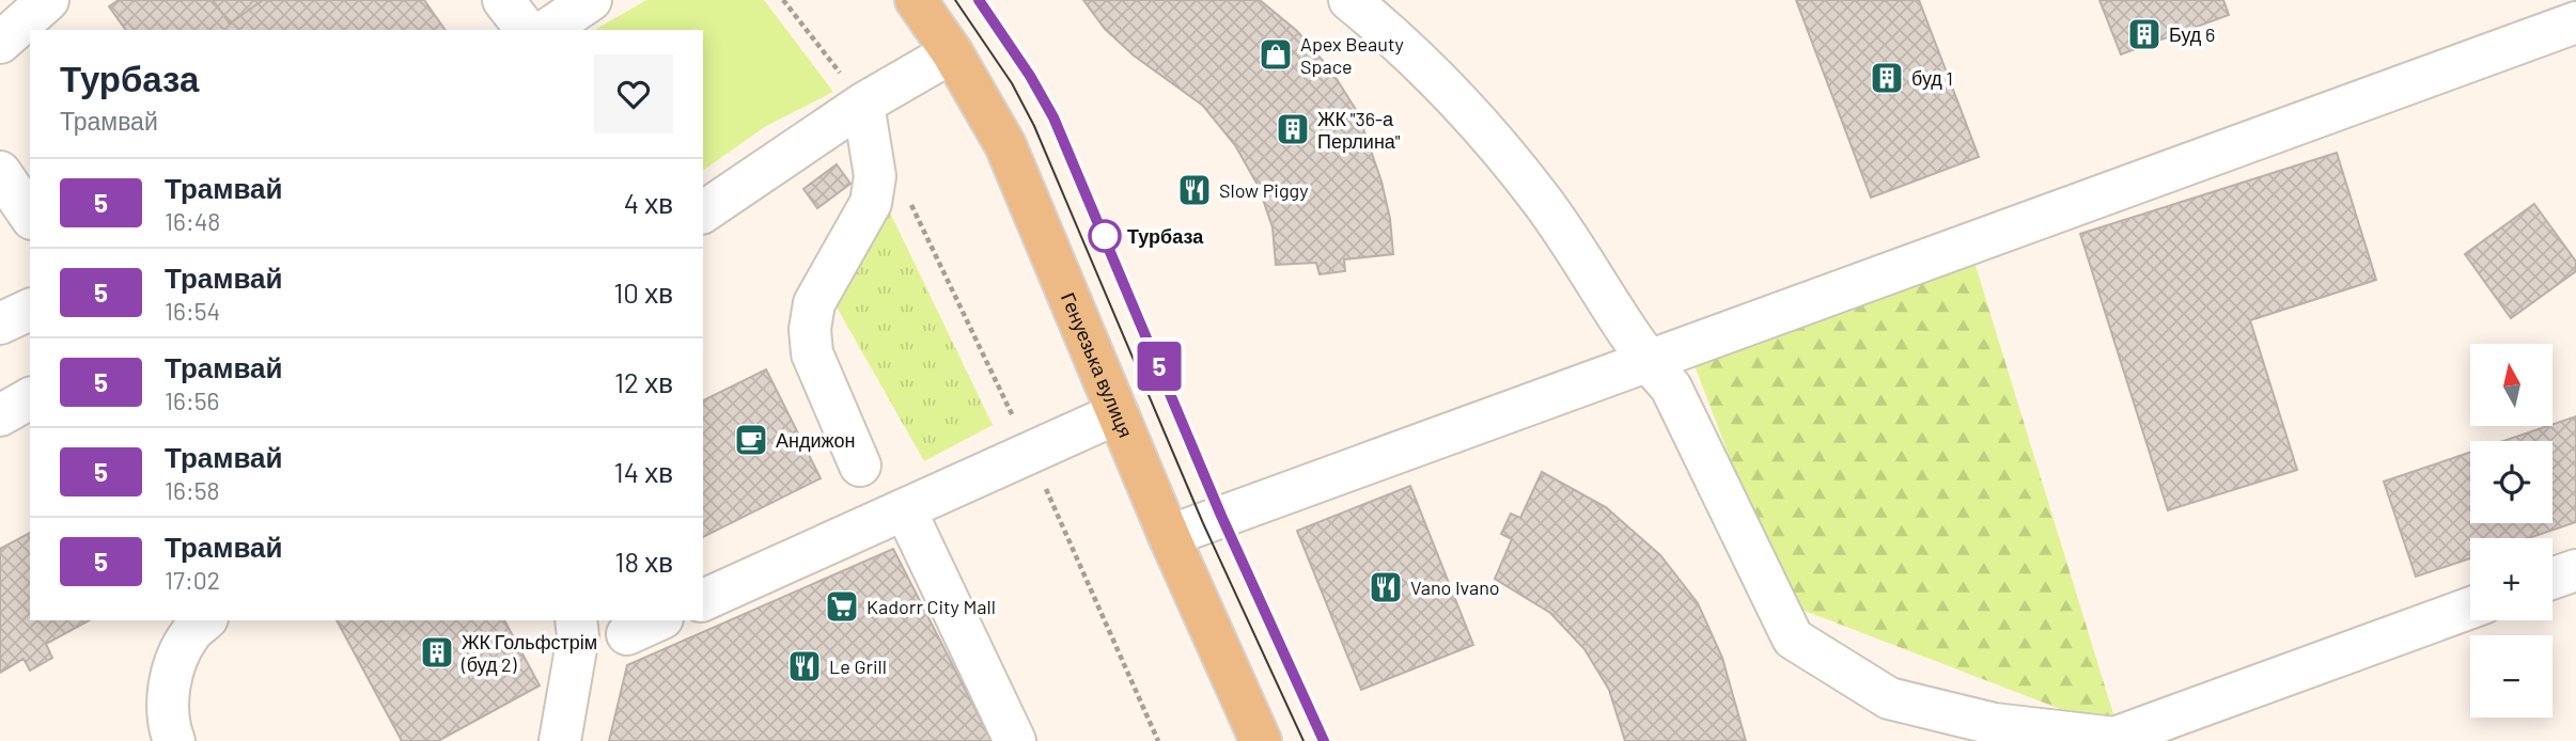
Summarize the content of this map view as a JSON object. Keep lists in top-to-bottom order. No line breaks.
{"streets":{"main road":["Генуезька вулиця"]},"places":{"building":["Буд 6","буд 1","ЖК \"36-а Перлина\"","ЖК Гольфстрім (буд 2)"],"shop":["Apex Beauty Space"],"restaurant":["Slow Piggy","Vano Ivano","Le Grill"],"other":["Турбаза"],"cafe":["Андижон"],"supermarket":["Kadorr City Mall"]},"lines":["tram line 5"],"north":"top","page":{"on_map":"5","heading":["Турбаза","Трамвай"],"list":[{"mark":"5","name":"Трамвай","note":"16:48","value":"4 хв"},{"mark":"5","name":"Трамвай","note":"16:54","value":"10 хв"},{"mark":"5","name":"Трамвай","note":"16:56","value":"12 хв"},{"mark":"5","name":"Трамвай","note":"16:58","value":"14 хв"},{"mark":"5","name":"Трамвай","note":"17:02","value":"18 хв"}],"map_buttons":["+","−"]}}
